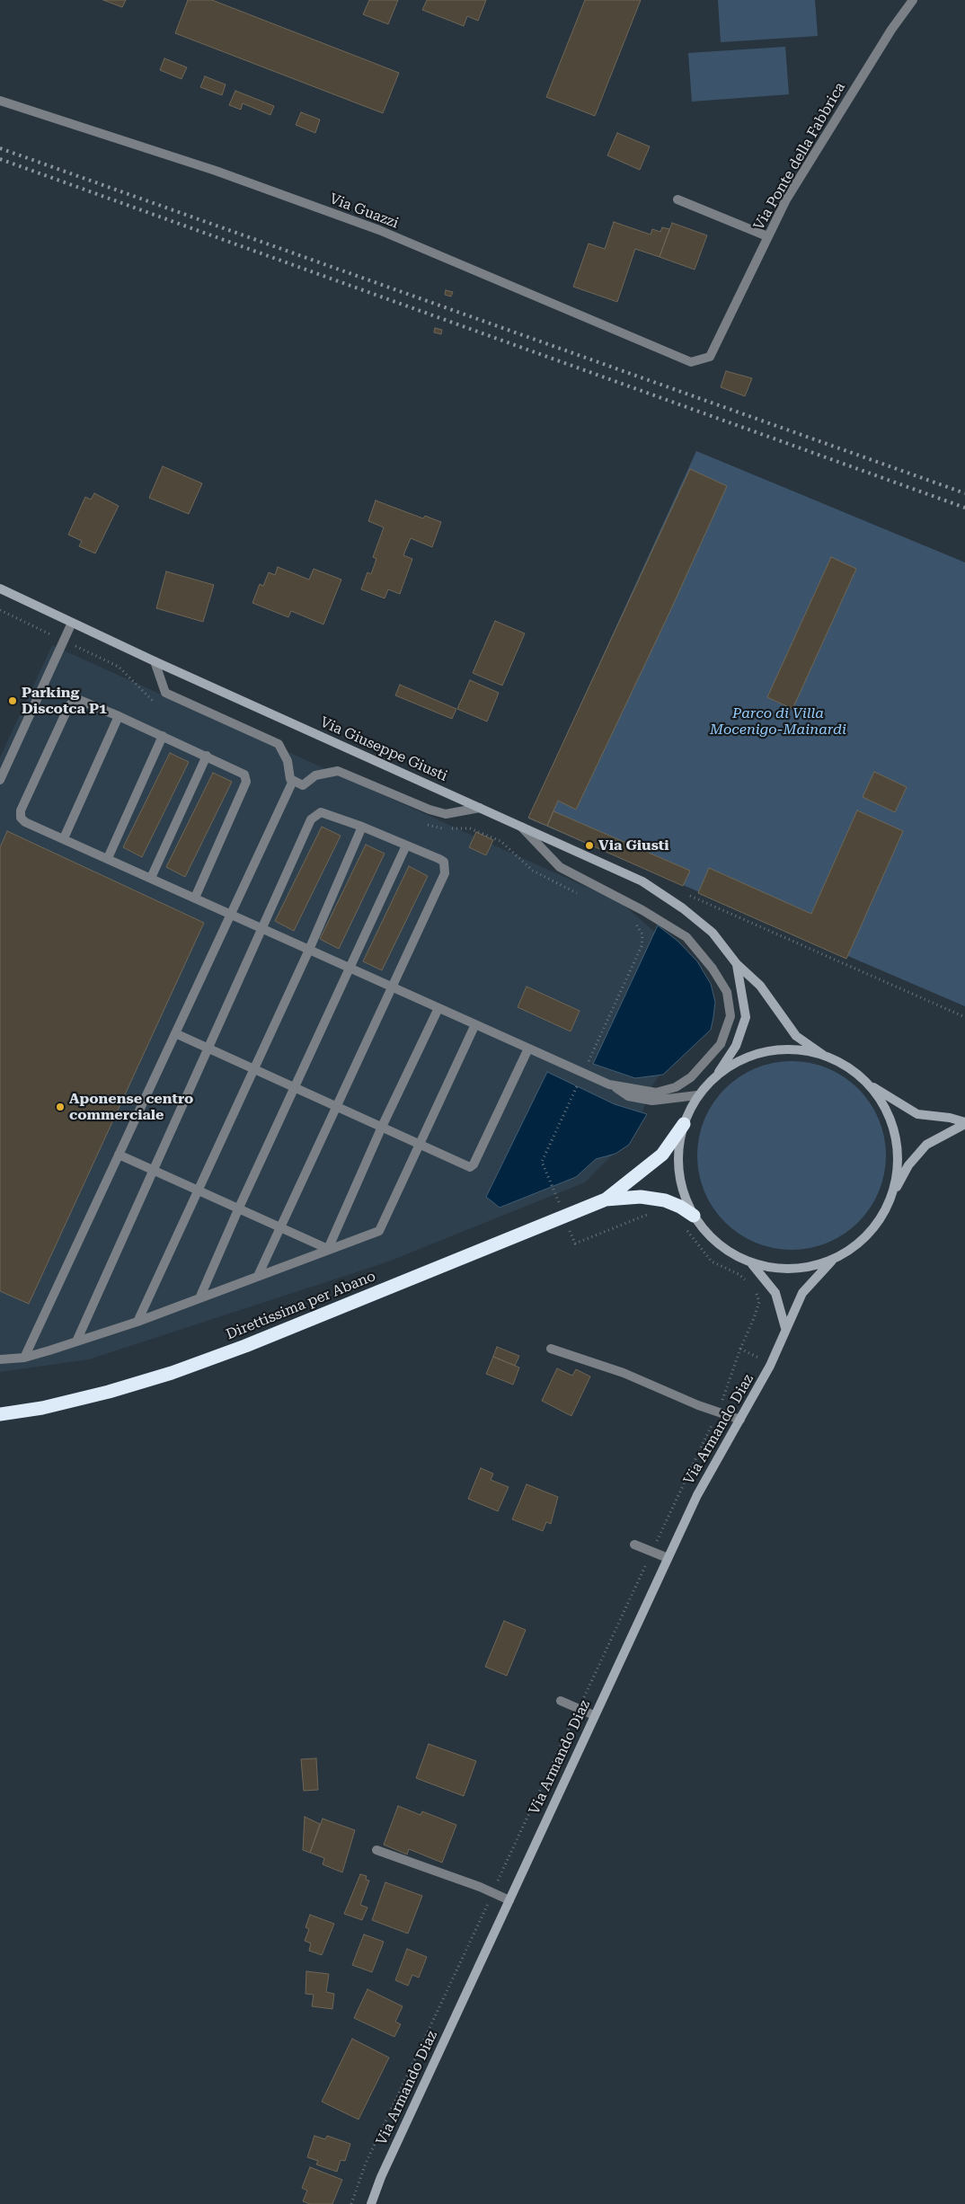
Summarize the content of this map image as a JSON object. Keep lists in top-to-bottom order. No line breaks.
{"streets":{"highway":["Direttissima per Abano"],"street":["Via Ponte della Fabbrica","Via Guazzi","Via Giuseppe Giusti","Via Armando Diaz"]},"crossings":[["Via Ponte della Fabbrica","Via Guazzi"]],"parks":["Parco di Villa Mocenigo-Mainardi"],"places":["Parking Discotca P1","Via Giusti","Aponense centro commerciale"]}
